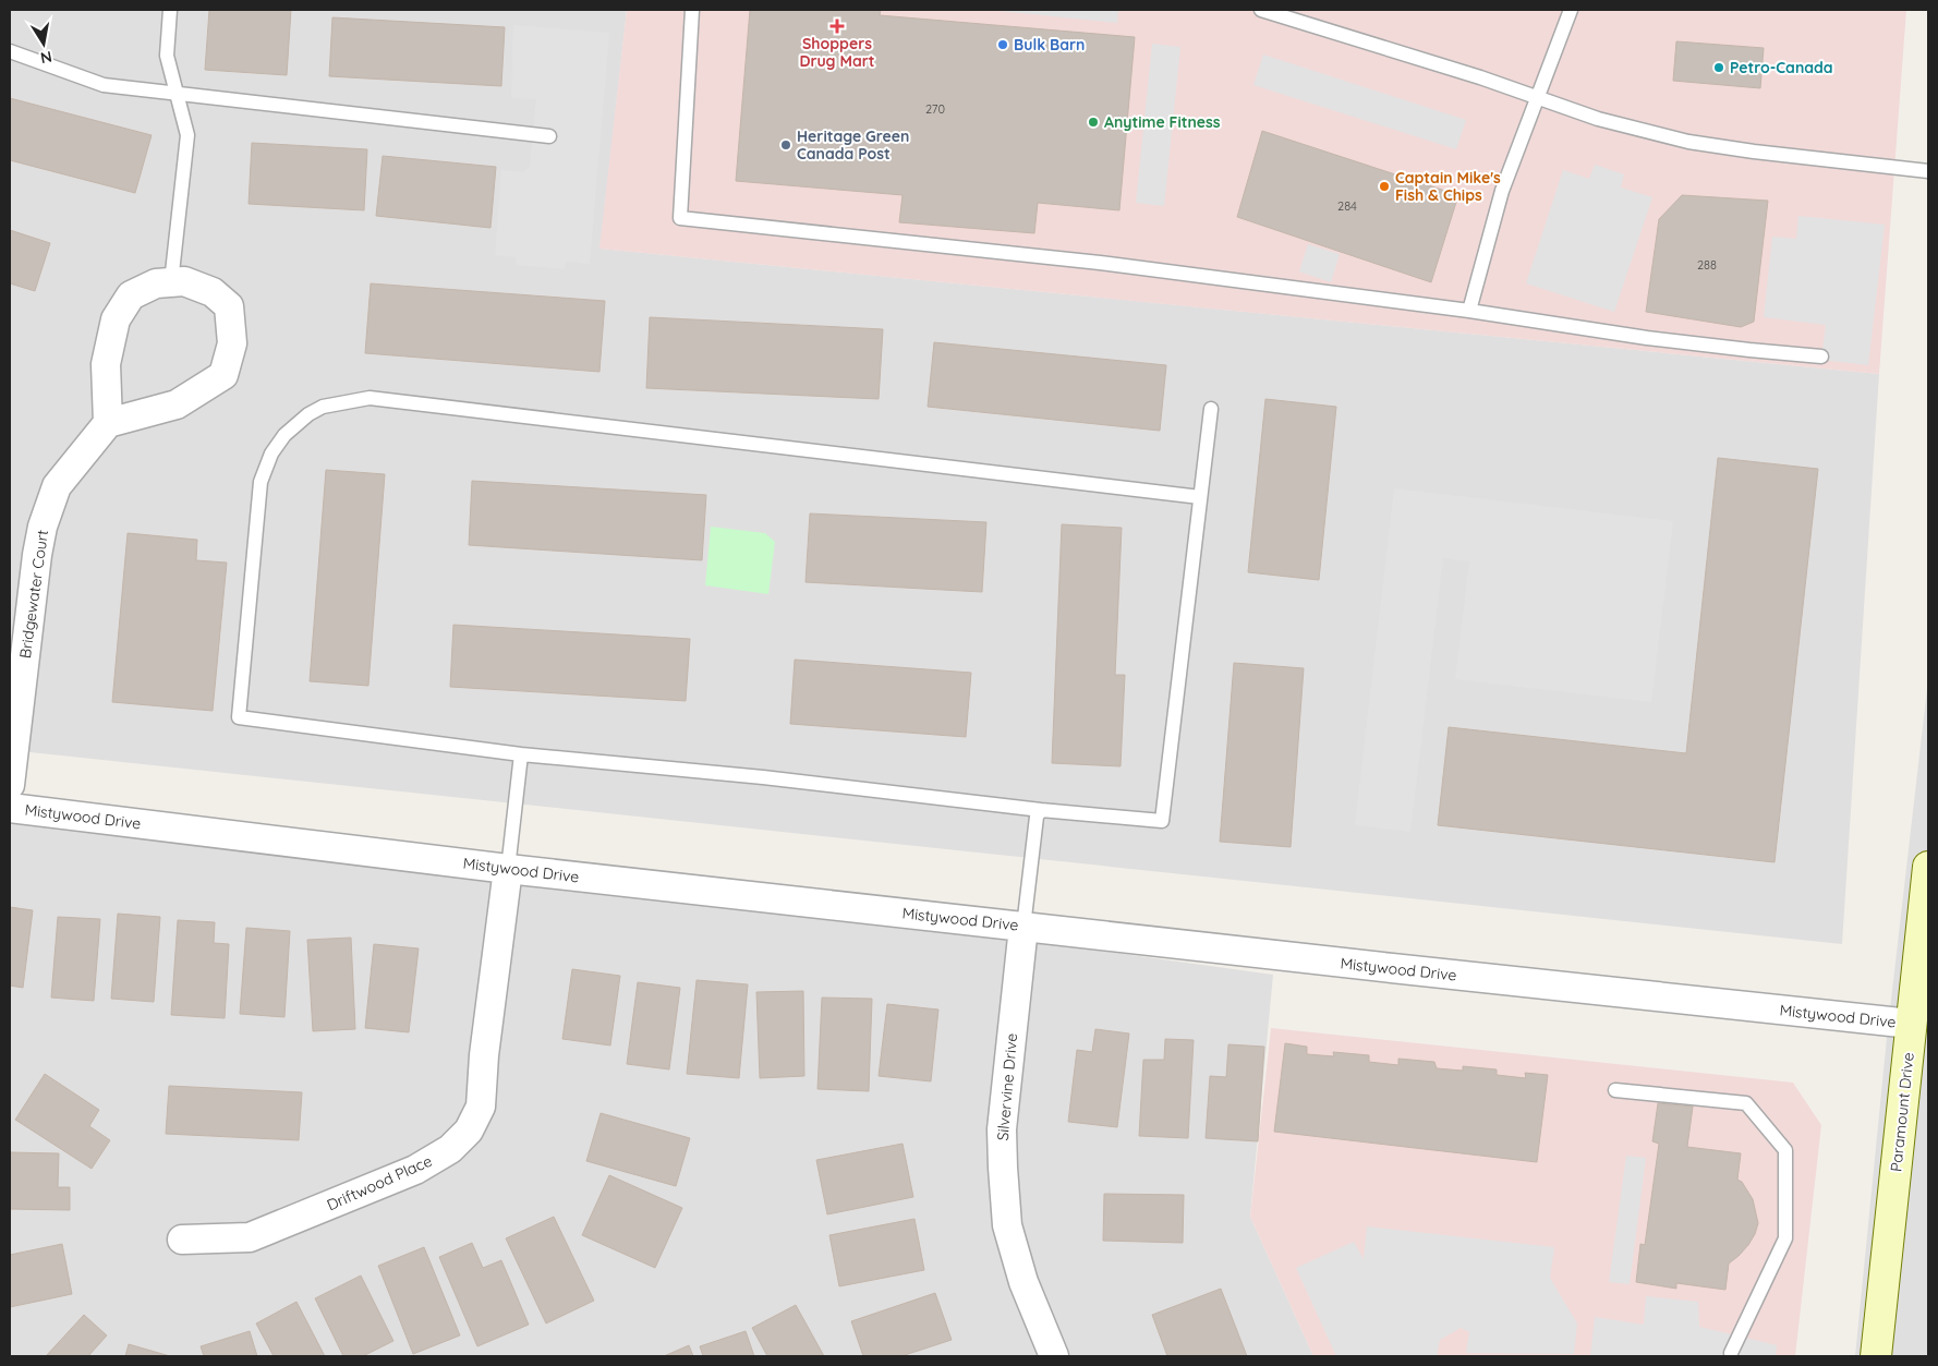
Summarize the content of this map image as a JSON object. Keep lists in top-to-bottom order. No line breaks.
{"streets":{"street":["Bridgewater Court","Mistywood Drive","Silvervine Drive","Paramount Drive","Driftwood Place"]},"crossings":[["Mistywood Drive","Silvervine Drive"],["Mistywood Drive","Paramount Drive"],["Mistywood Drive","Driftwood Place"]],"places":{"health":["Shoppers Drug Mart"],"other":["Bulk Barn","Petro-Canada","Anytime Fitness","Heritage Green Canada Post","Captain Mike's Fish & Chips"]},"house_numbers":["270","284","288"],"north":"bottom"}
